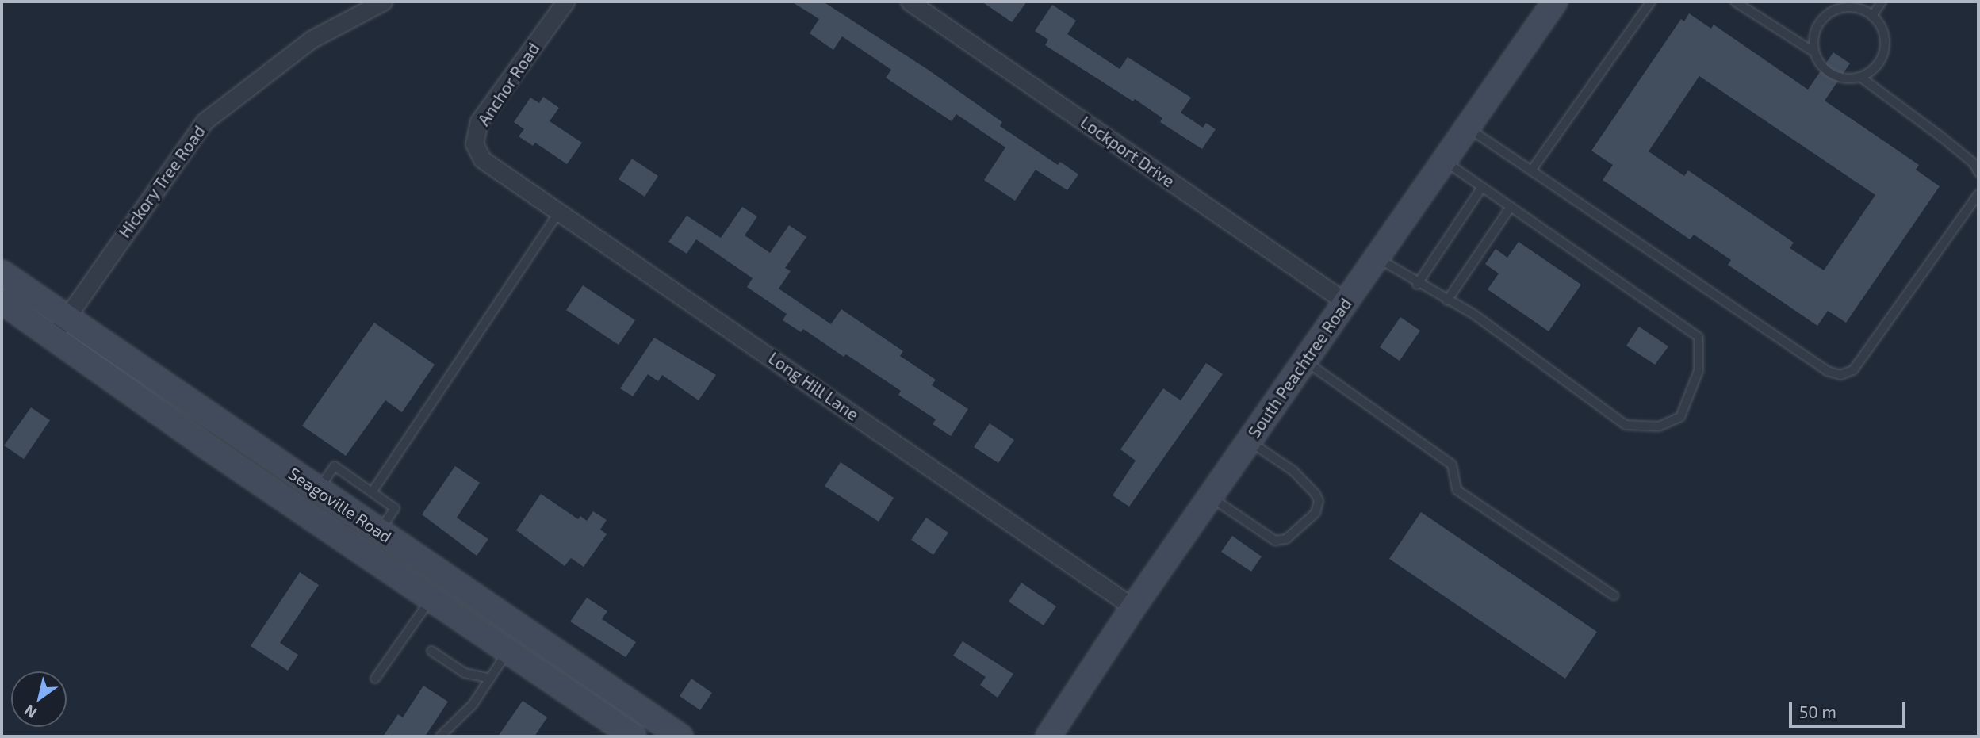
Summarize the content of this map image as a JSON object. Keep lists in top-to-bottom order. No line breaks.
{"streets":{"main road":["South Peachtree Road","Seagoville Road"],"street":["Anchor Road","Lockport Drive","Hickory Tree Road","Long Hill Lane"]},"crossings":[["Anchor Road","Long Hill Lane"],["Lockport Drive","South Peachtree Road"],["Hickory Tree Road","Seagoville Road"],["South Peachtree Road","Long Hill Lane"]],"scale_bar":"50 m","north":"bottom left"}
